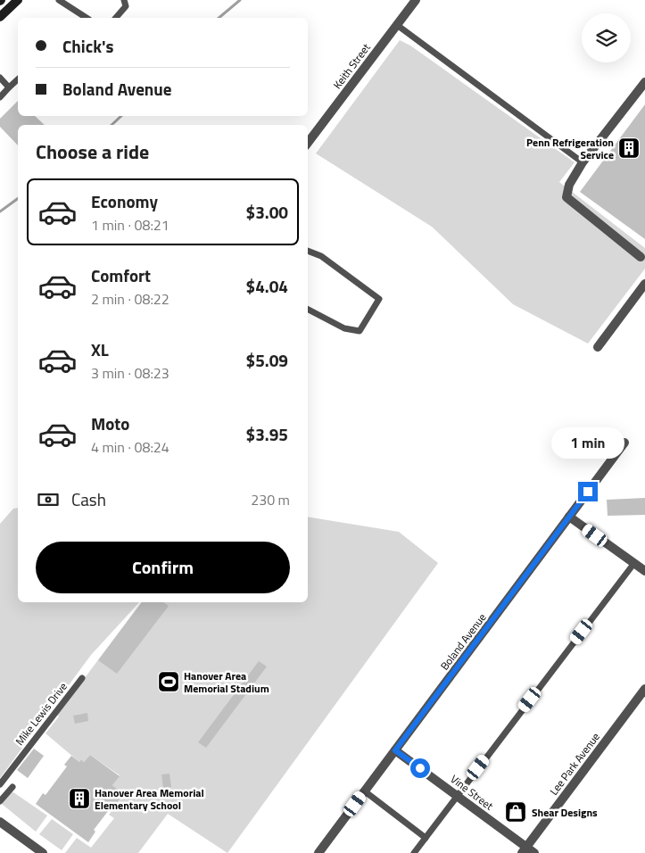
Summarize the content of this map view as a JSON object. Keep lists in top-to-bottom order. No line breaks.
{"streets":{"street":["Keith Street","Boland Avenue","Lee Park Avenue","Vine Street"],"lane":["Mike Lewis Drive"]},"crossings":[["Boland Avenue","Vine Street"],["Lee Park Avenue","Vine Street"]],"places":{"building":["Penn Refrigeration Service","Hanover Area Memorial Elementary School"],"sports":["Hanover Area Memorial Stadium"],"shop":["Shear Designs"]},"page":{"banner":["Chick's","Boland Avenue"],"heading":"Choose a ride","list":[{"name":"Economy","note":"1 min · 08:21","value":"$3.00"},{"name":"Comfort","note":"2 min · 08:22","value":"$4.04"},{"name":"XL","note":"3 min · 08:23","value":"$5.09"},{"name":"Moto","note":"4 min · 08:24","value":"$3.95"}],"bubble":"1 min","pay":["Cash","230 m"],"buttons":"Confirm"}}
